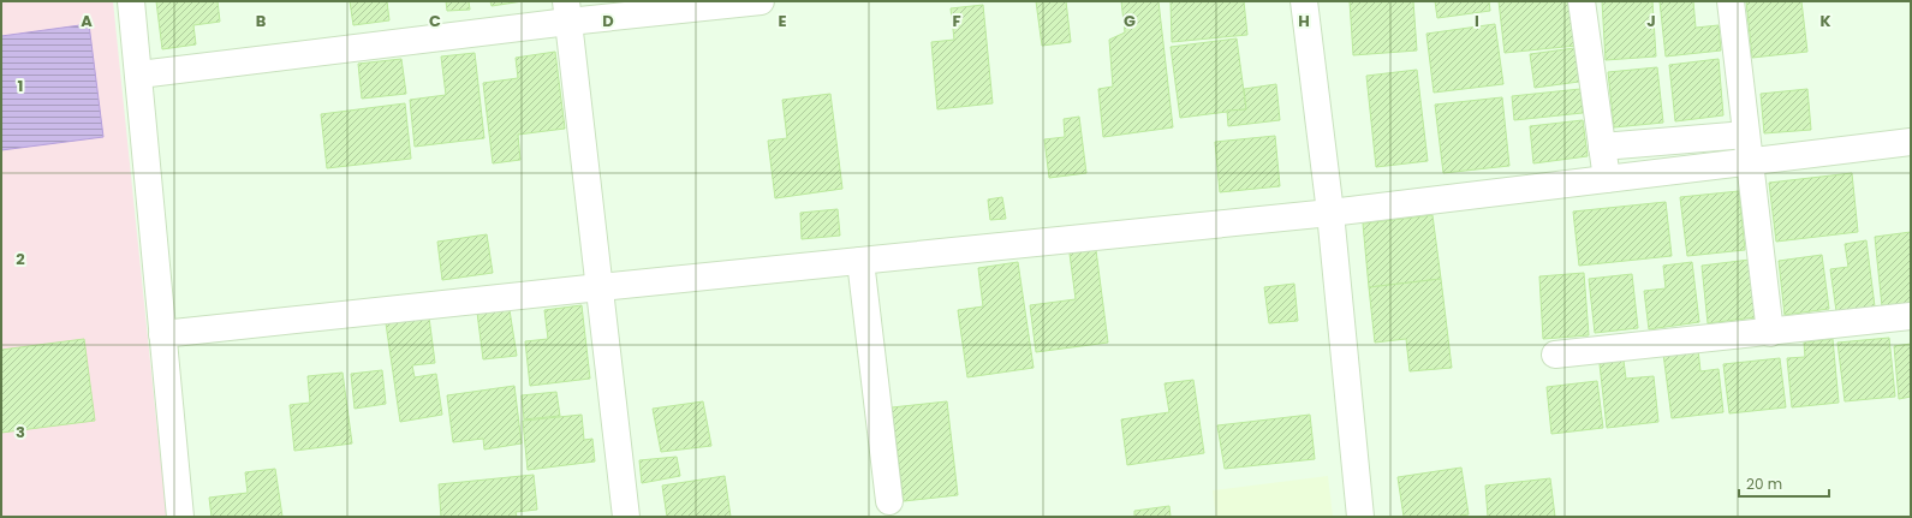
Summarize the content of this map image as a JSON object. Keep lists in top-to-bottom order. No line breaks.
{"scale_bar":"20 m","grid":{"columns":["A","B","C","D","E","F","G","H","I","J","K"],"rows":["1","2","3"]}}
